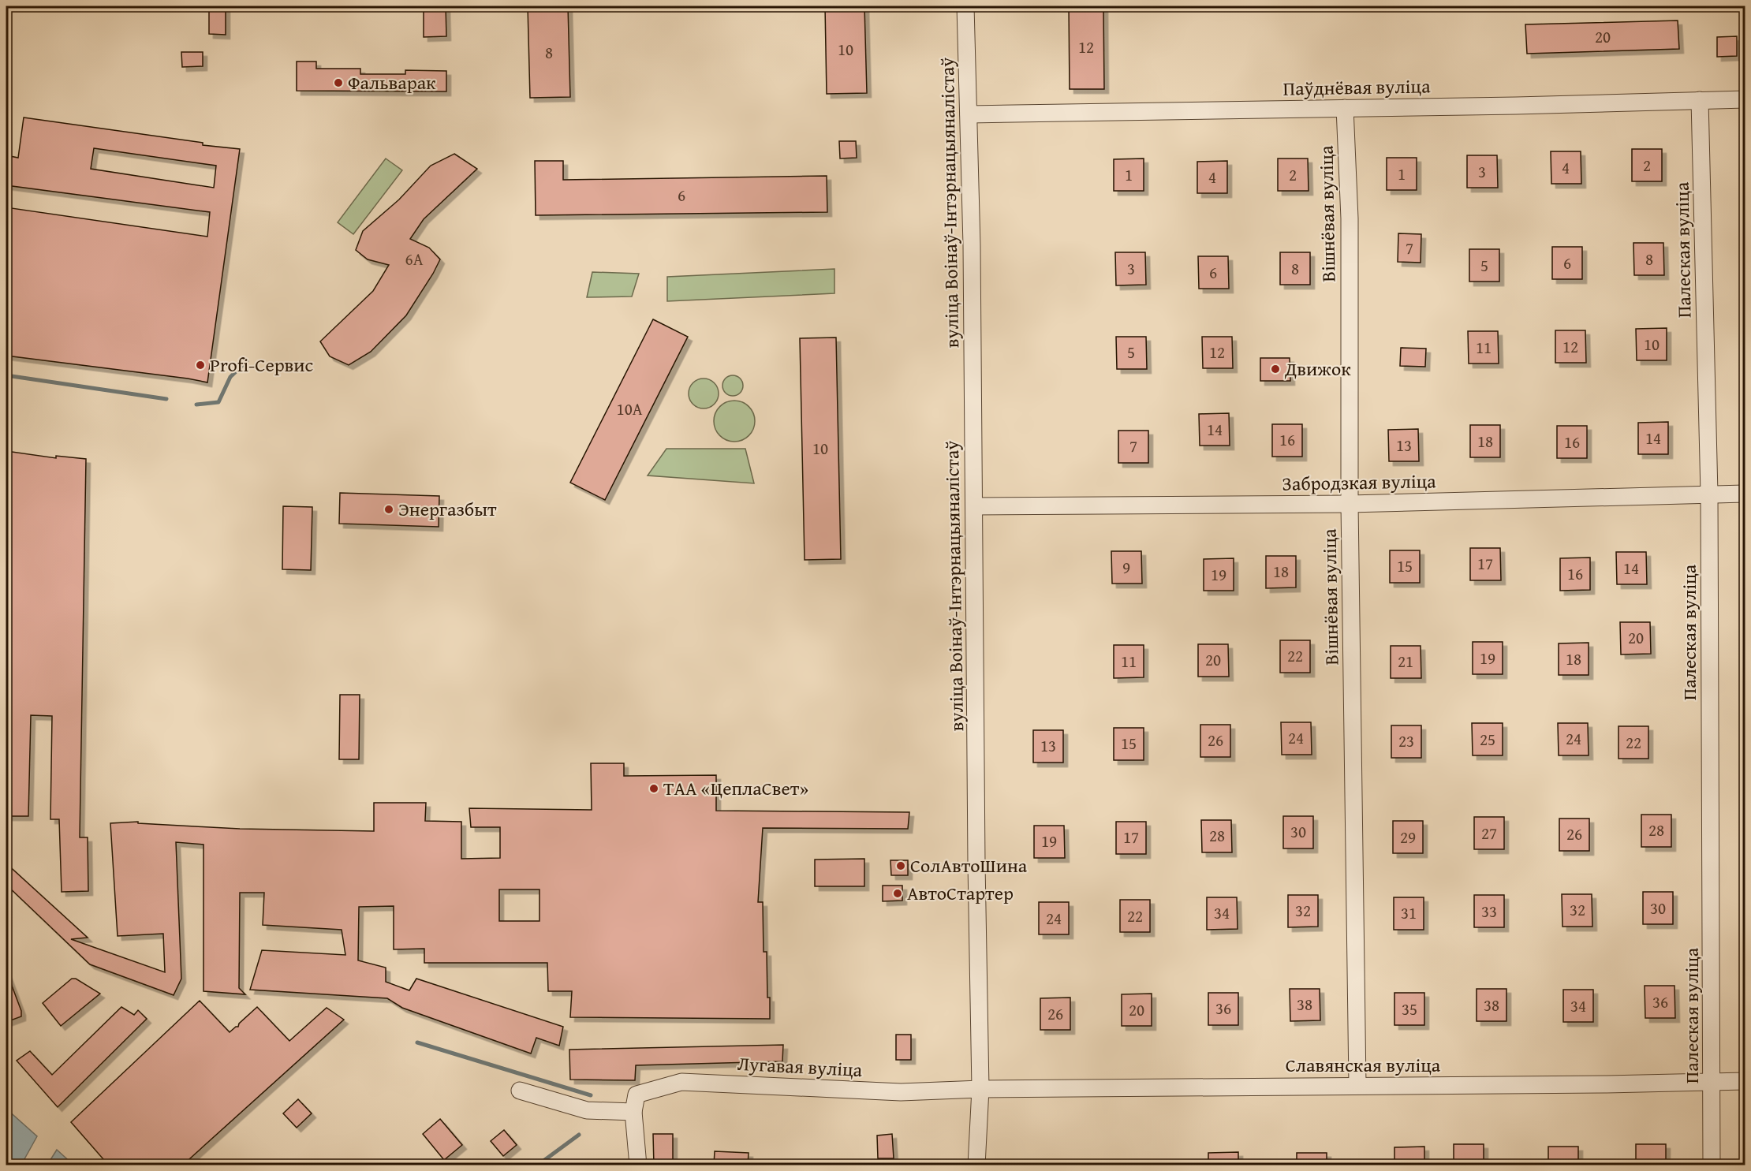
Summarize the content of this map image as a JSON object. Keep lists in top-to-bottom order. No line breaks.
{"streets":{"street":["Паўднёвая вуліца","вуліца Воінаў-Інтэрнацыяналістаў","Вішнёвая вуліца","Палеская вуліца","Забродзкая вуліца","Славянская вуліца","Лугавая вуліца"]},"crossings":[["Паўднёвая вуліца","вуліца Воінаў-Інтэрнацыяналістаў"],["Паўднёвая вуліца","Вішнёвая вуліца"],["Паўднёвая вуліца","Палеская вуліца"],["вуліца Воінаў-Інтэрнацыяналістаў","Забродзкая вуліца"],["вуліца Воінаў-Інтэрнацыяналістаў","Славянская вуліца"],["вуліца Воінаў-Інтэрнацыяналістаў","Лугавая вуліца"],["Вішнёвая вуліца","Забродзкая вуліца"],["Вішнёвая вуліца","Славянская вуліца"],["Палеская вуліца","Забродзкая вуліца"],["Палеская вуліца","Славянская вуліца"],["Славянская вуліца","Лугавая вуліца"]],"places":["Фальварак","Profi-Сервис","Движок","Энергазбыт","ТАА «ЦеплаСвет»","СолАвтоШина","АвтоСтартер"],"house_numbers":["20","12","10","8","2","4","3","1","1","2","4","6","7","6А","8","6","5","3","8","6","10","12","11","5","12","10А","14","14","16","18","16","13","7","10","17","15","9","14","18","16","19","20","22","19","18","20","11","21","24","24","25","26","23","22","15","13","28","30","27","26","28","17","29","19","30","32","32","33","34","31","22","24","36","38","38","34","36","35","20","26"]}
